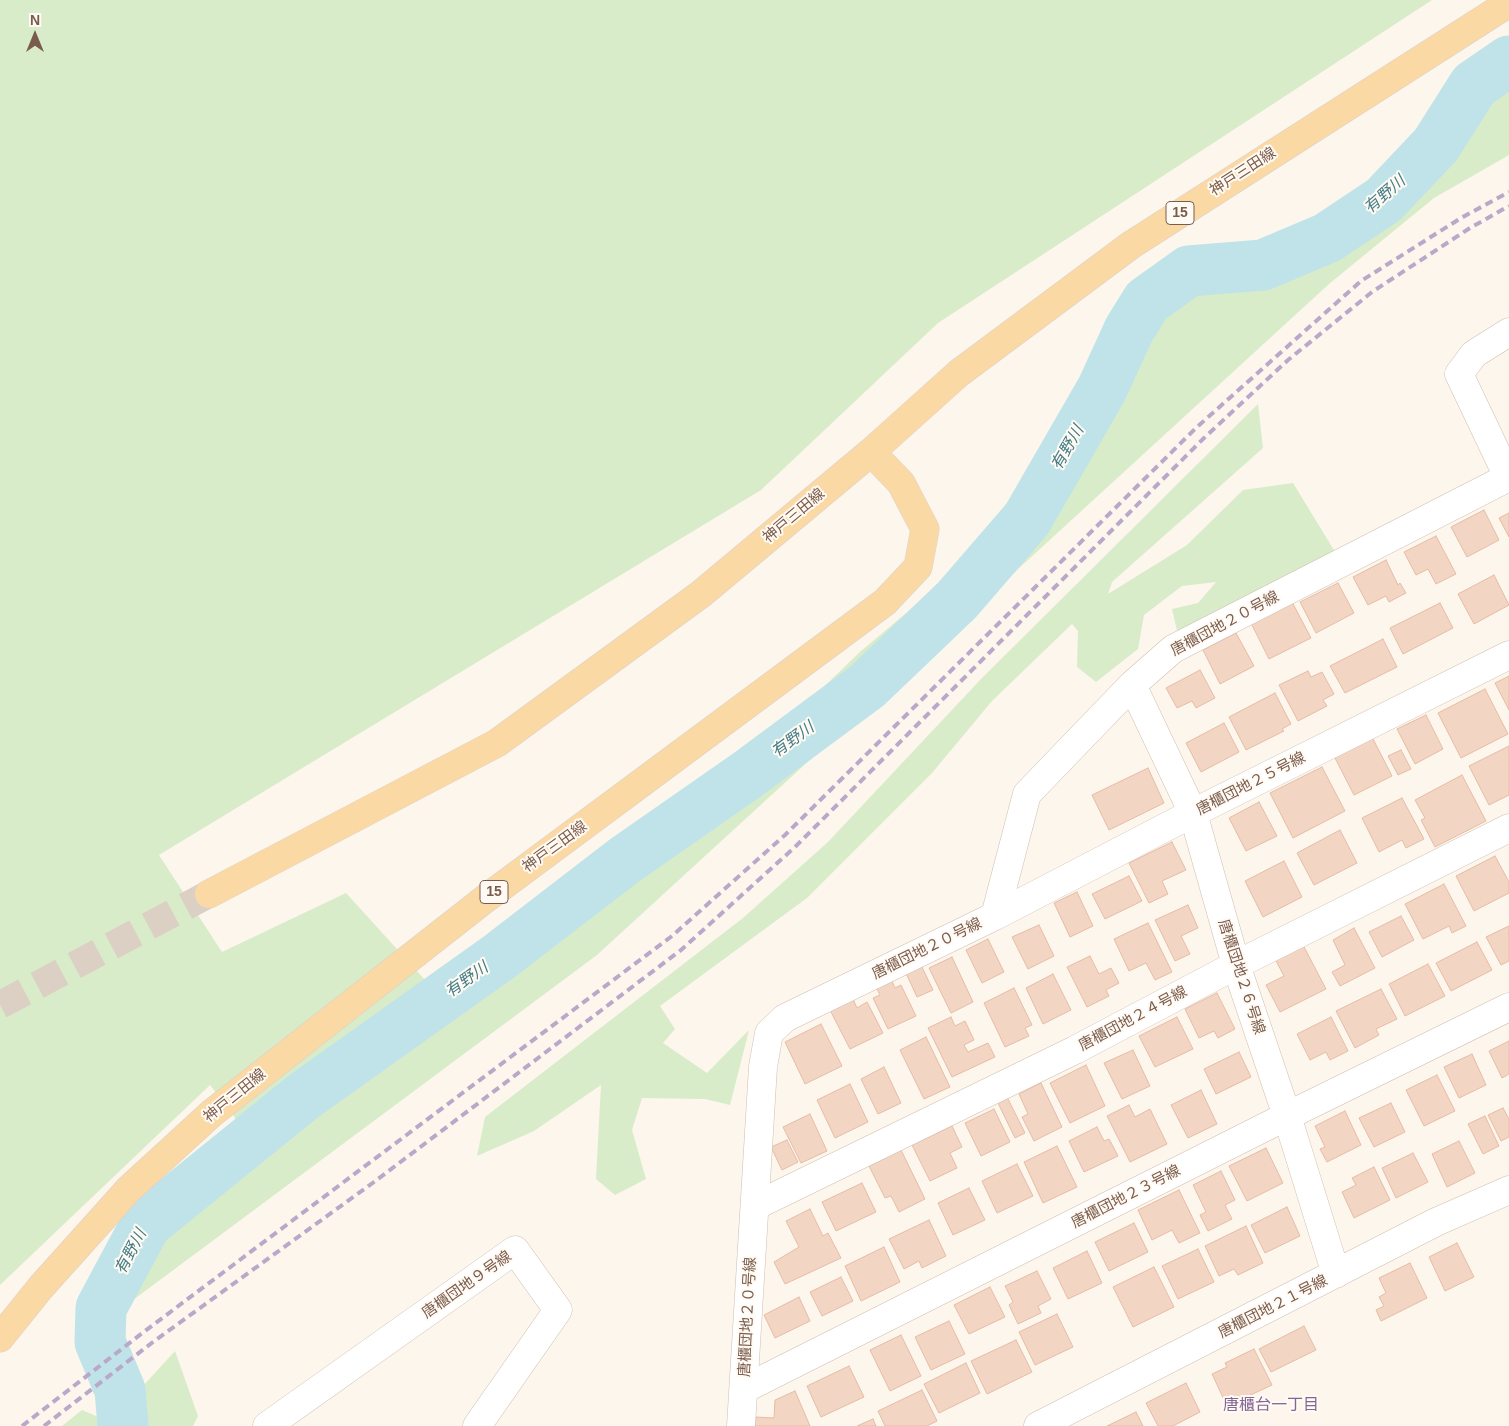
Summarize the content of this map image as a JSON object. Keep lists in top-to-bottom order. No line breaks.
{"streets":{"main road":["神戸三田線","15"],"street":["唐櫃団地２０号線","唐櫃団地２５号線","唐櫃団地２６号線","唐櫃団地２４号線","唐櫃団地２３号線","唐櫃団地９号線","唐櫃団地２１号線"]},"crossings":[["唐櫃団地２０号線","唐櫃団地２５号線"],["唐櫃団地２０号線","唐櫃団地２６号線"],["唐櫃団地２０号線","唐櫃団地２４号線"],["唐櫃団地２０号線","唐櫃団地２３号線"],["唐櫃団地２５号線","唐櫃団地２６号線"],["唐櫃団地２６号線","唐櫃団地２４号線"],["唐櫃団地２６号線","唐櫃団地２３号線"],["唐櫃団地２６号線","唐櫃団地２１号線"]],"districts":["唐櫃台一丁目"],"water":["有野川"],"north":"top"}
